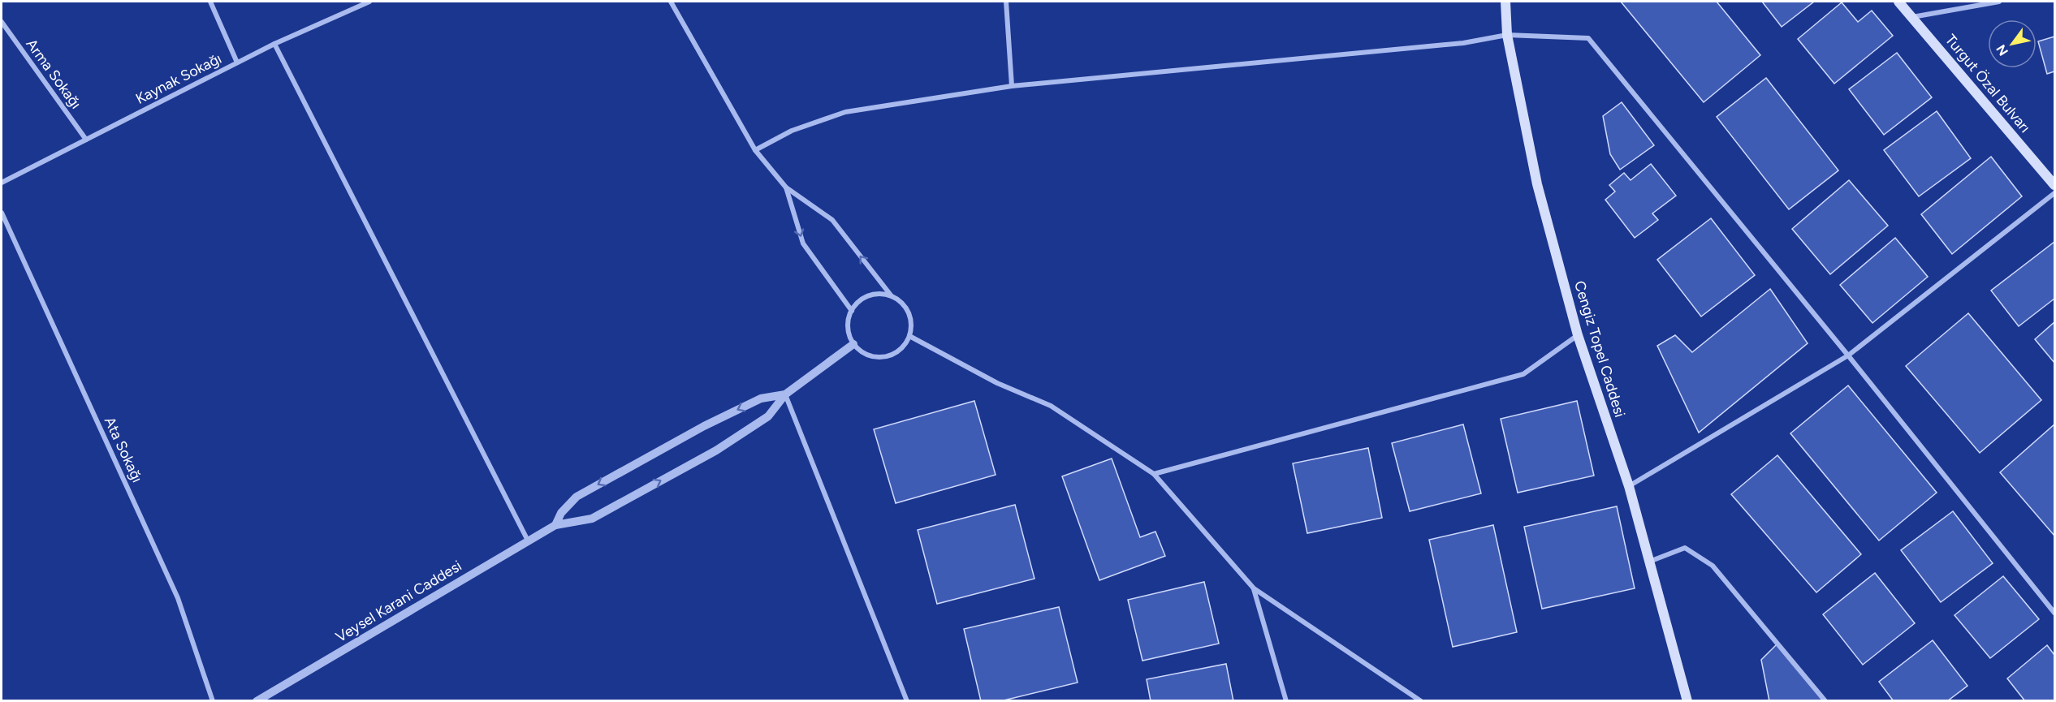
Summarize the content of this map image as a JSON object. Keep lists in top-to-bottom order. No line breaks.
{"streets":{"main road":["Turgut Özal Bulvarı","Cengiz Topel Caddesi"],"street":["Arma Sokağı","Kaynak Sokağı","Ata Sokağı","Veysel Karani Caddesi"]},"crossings":[["Arma Sokağı","Kaynak Sokağı"]],"north":"bottom left"}
